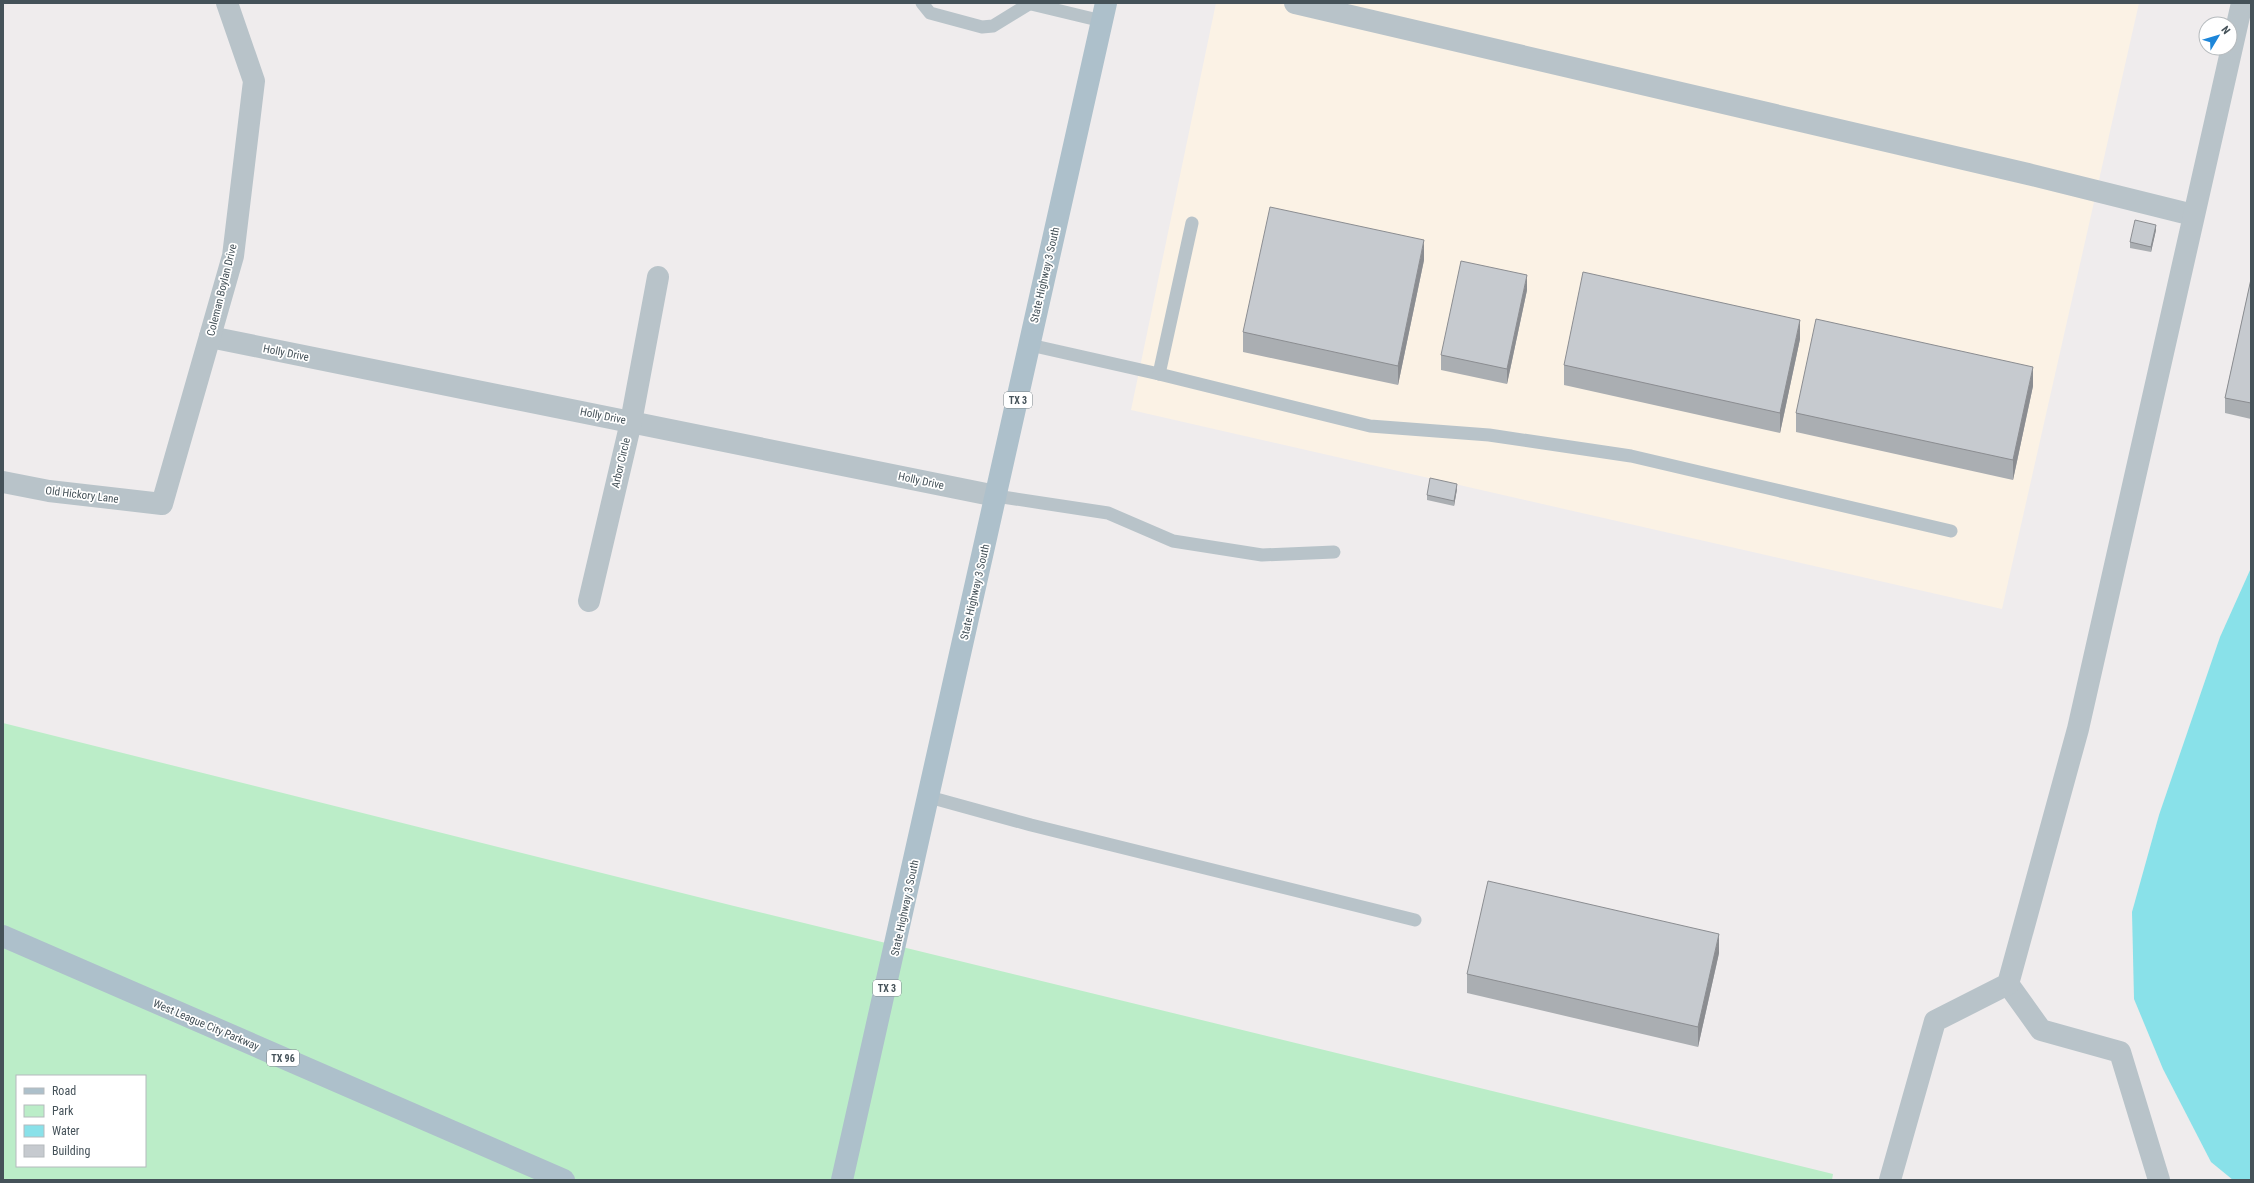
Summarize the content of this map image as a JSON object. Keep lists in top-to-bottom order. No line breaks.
{"streets":{"main road":["State Highway 3 South","TX 3","West League City Parkway","TX 96"],"street":["Coleman Boylan Drive","Holly Drive","Arbor Circle","Old Hickory Lane"]},"crossings":[["State Highway 3 South","Holly Drive"],["Coleman Boylan Drive","Holly Drive"],["Coleman Boylan Drive","Old Hickory Lane"],["Holly Drive","Arbor Circle"]],"legend":["Road","Park","Water","Building"],"north":"top right"}
